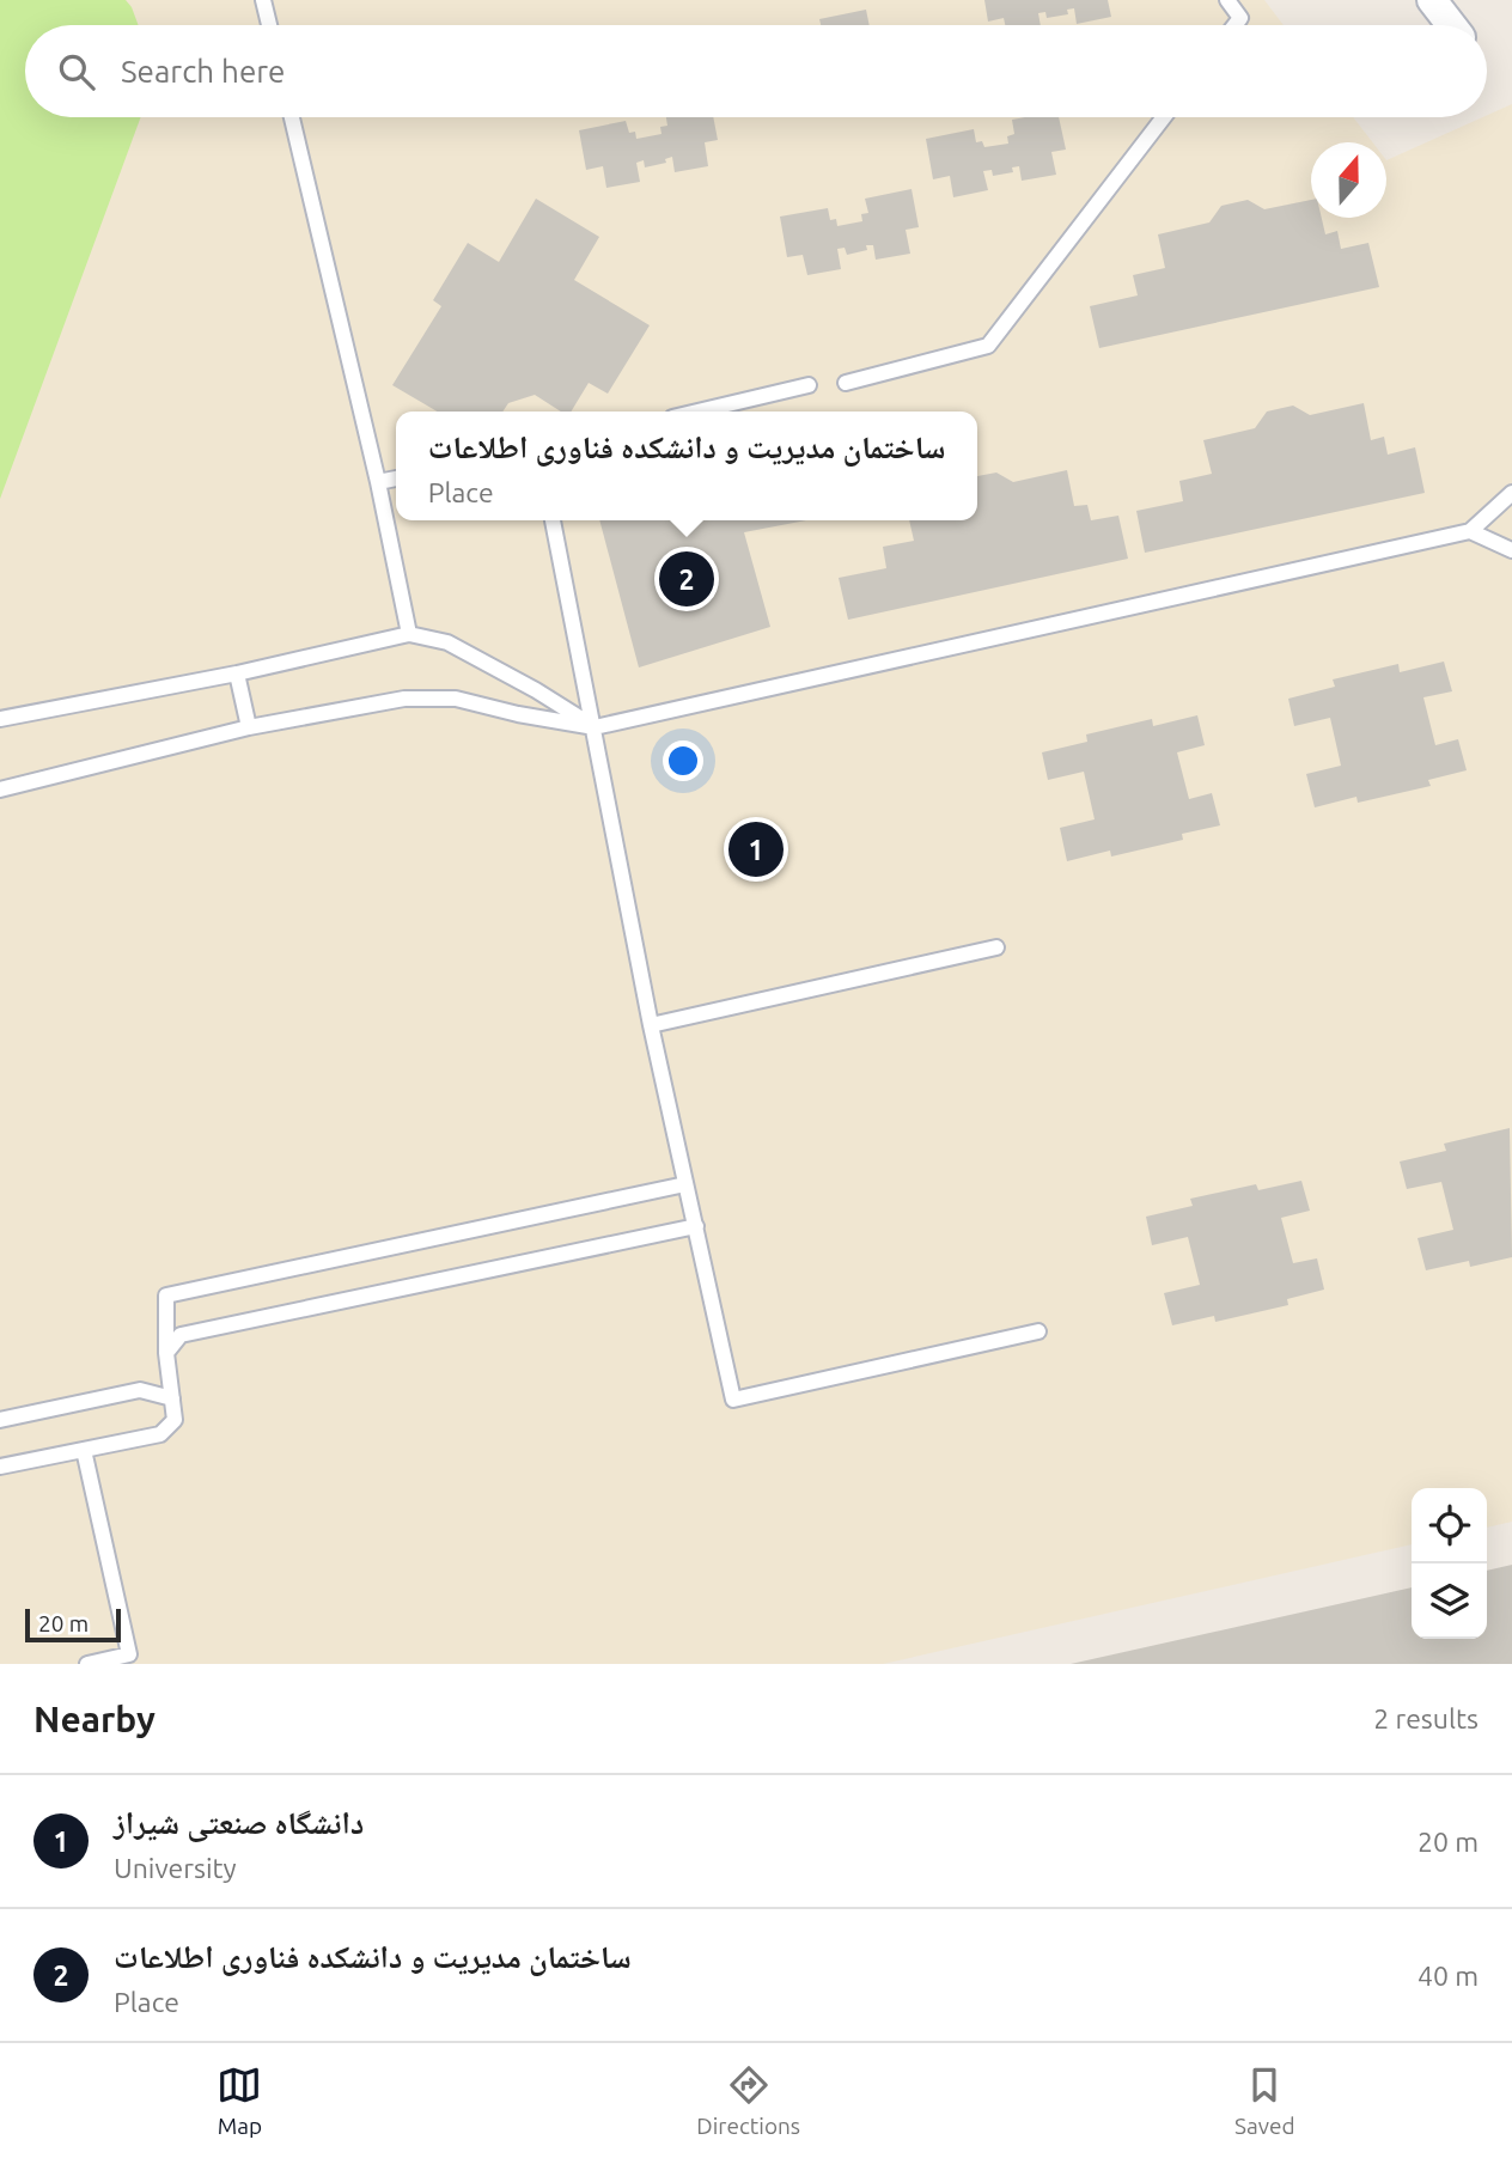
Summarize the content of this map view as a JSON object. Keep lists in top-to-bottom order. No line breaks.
{"scale_bar":"20 m","north":"top","page":{"search":"Search here","popup":["ساختمان مدیریت و دانشکده فناوری اطلاعات","Place"],"pins":["2","1"],"scale":"20 m","heading":["Nearby","2 results"],"list":[{"mark":"1","name":"دانشگاه صنعتی شیراز","note":"University","value":"20 m"},{"mark":"2","name":"ساختمان مدیریت و دانشکده فناوری اطلاعات","note":"Place","value":"40 m"}],"nav":["Map","Directions","Saved"]}}
